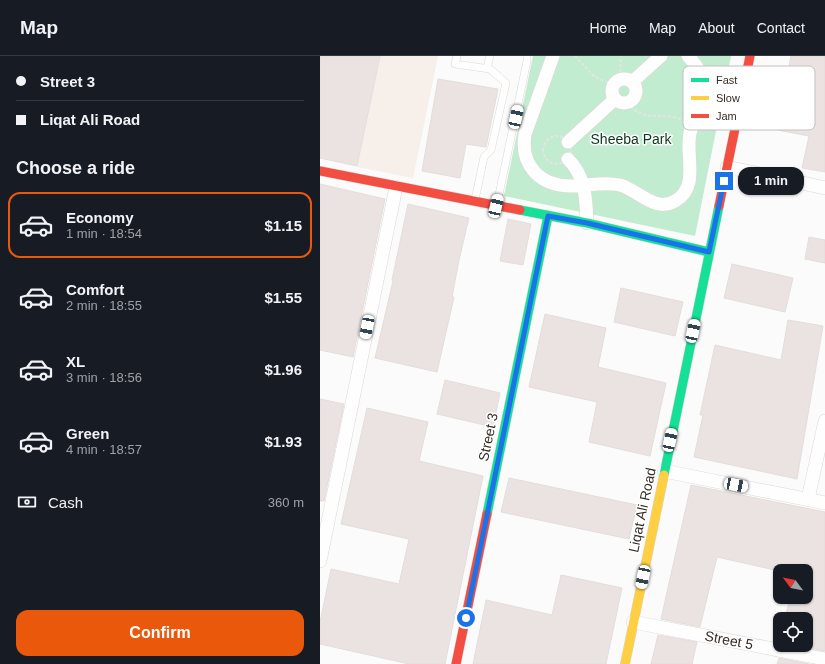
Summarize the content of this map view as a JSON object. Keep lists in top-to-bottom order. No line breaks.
{"streets":{"street":["Street 3","Liqat Ali Road","Street 5"]},"crossings":[["Liqat Ali Road","Street 5"]],"parks":["Sheeba Park"],"legend":["Fast","Slow","Jam"],"north":"top left","page":{"header":"Map","nav":["Home","Map","About","Contact"],"banner":["Street 3","Liqat Ali Road"],"heading":"Choose a ride","bubble":"1 min","list":[{"name":"Economy","note":"1 min · 18:54","value":"$1.15"},{"name":"Comfort","note":"2 min · 18:55","value":"$1.55"},{"name":"XL","note":"3 min · 18:56","value":"$1.96"},{"name":"Green","note":"4 min · 18:57","value":"$1.93"}],"pay":["Cash","360 m"],"buttons":"Confirm"}}
